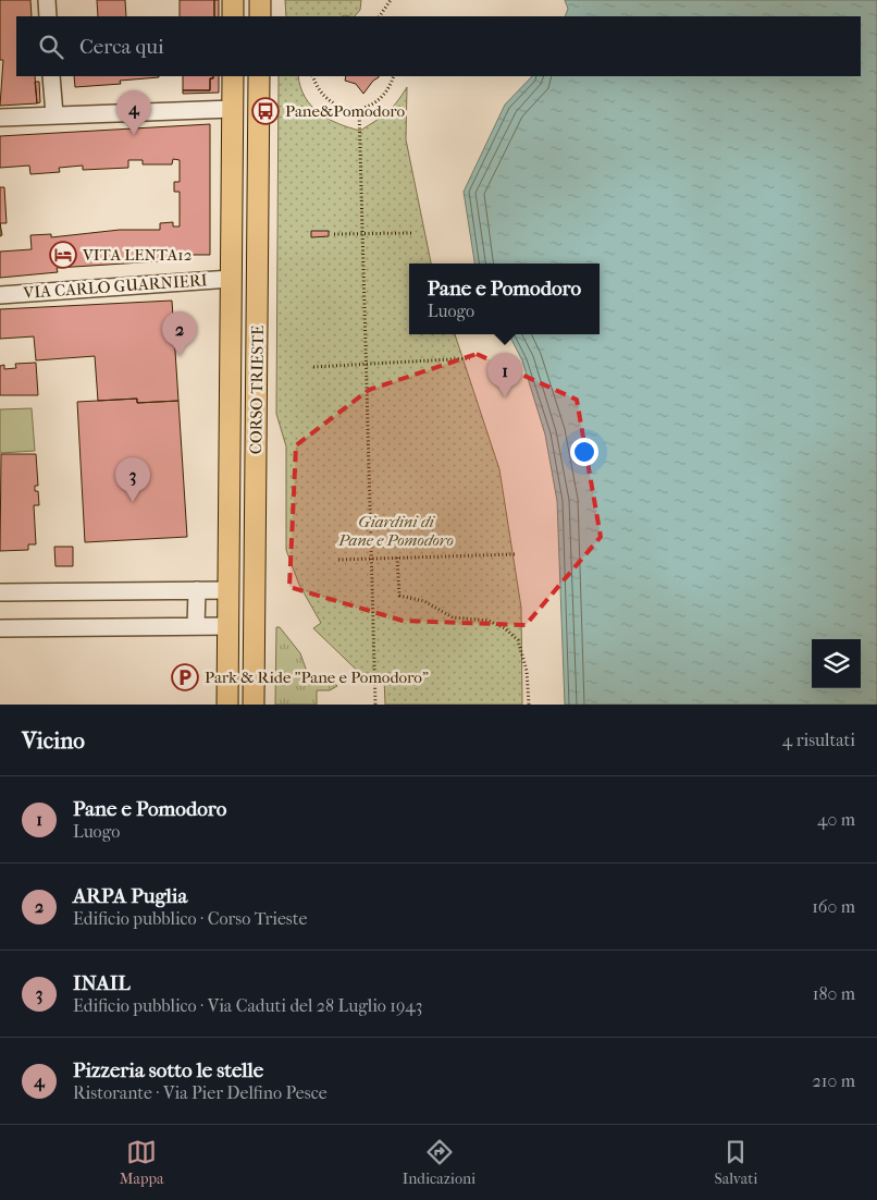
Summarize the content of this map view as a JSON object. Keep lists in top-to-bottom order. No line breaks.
{"streets":{"main road":["CORSO TRIESTE"],"street":["VIA CARLO GUARNIERI"]},"crossings":[["VIA CARLO GUARNIERI","CORSO TRIESTE"]],"parks":["Giardini di Pane e Pomodoro"],"places":{"bus stop":["Pane&Pomodoro"],"hotel":["VITA LENTA12"],"parking":["Park & Ride \"Pane e Pomodoro\""]},"page":{"search":"Cerca qui","pins":["4","2","1","3"],"popup":["Pane e Pomodoro","Luogo"],"heading":["Vicino","4 risultati"],"list":[{"mark":"1","name":"Pane e Pomodoro","note":"Luogo","value":"40 m"},{"mark":"2","name":"ARPA Puglia","note":"Edificio pubblico · Corso Trieste","value":"160 m"},{"mark":"3","name":"INAIL","note":"Edificio pubblico · Via Caduti del 28 Luglio 1943","value":"180 m"},{"mark":"4","name":"Pizzeria sotto le stelle","note":"Ristorante · Via Pier Delfino Pesce","value":"210 m"}],"nav":["Mappa","Indicazioni","Salvati"]}}
